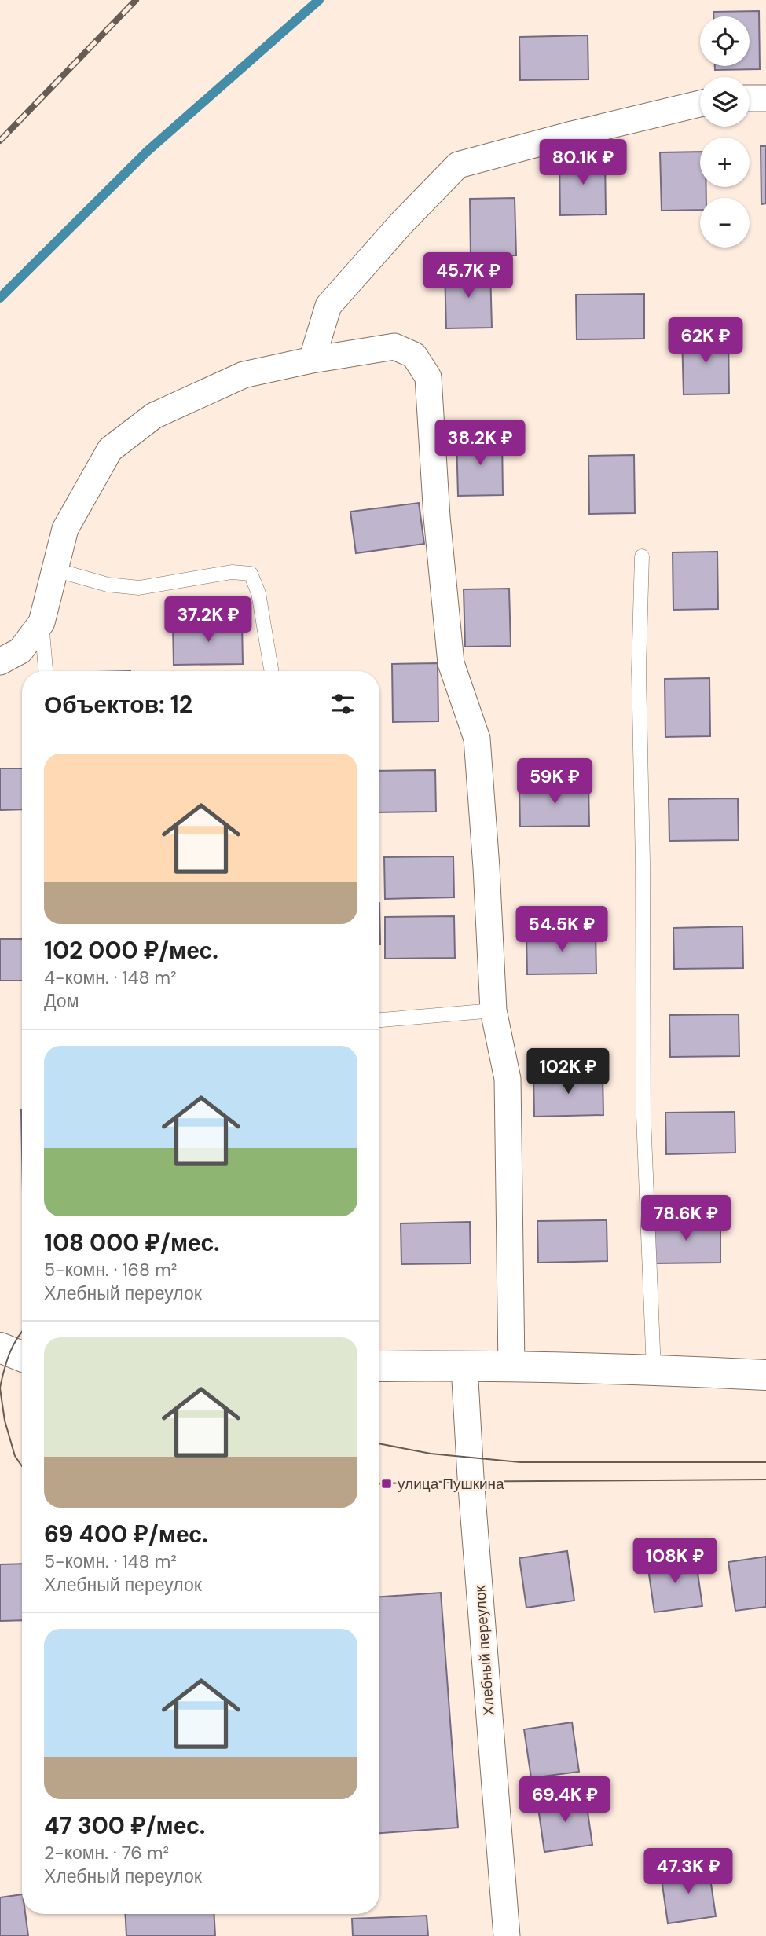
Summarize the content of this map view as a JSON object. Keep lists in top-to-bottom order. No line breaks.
{"streets":{"street":["Хлебный переулок"]},"places":{"transit":["улица Пушкина"]},"page":{"map_buttons":["+","−"],"price":["80.1K ₽","45.7K ₽","62K ₽","38.2K ₽","37.2K ₽","59K ₽","54.5K ₽","102K ₽","78.6K ₽","108K ₽","69.4K ₽","47.3K ₽"],"heading":"Объектов: 12","list":[{"name":"102 000 ₽/мес.","note":"4-комн. · 148 m² · Дом"},{"name":"108 000 ₽/мес.","note":"5-комн. · 168 m² · Хлебный переулок"},{"name":"69 400 ₽/мес.","note":"5-комн. · 148 m² · Хлебный переулок"},{"name":"47 300 ₽/мес.","note":"2-комн. · 76 m² · Хлебный переулок"}]}}
